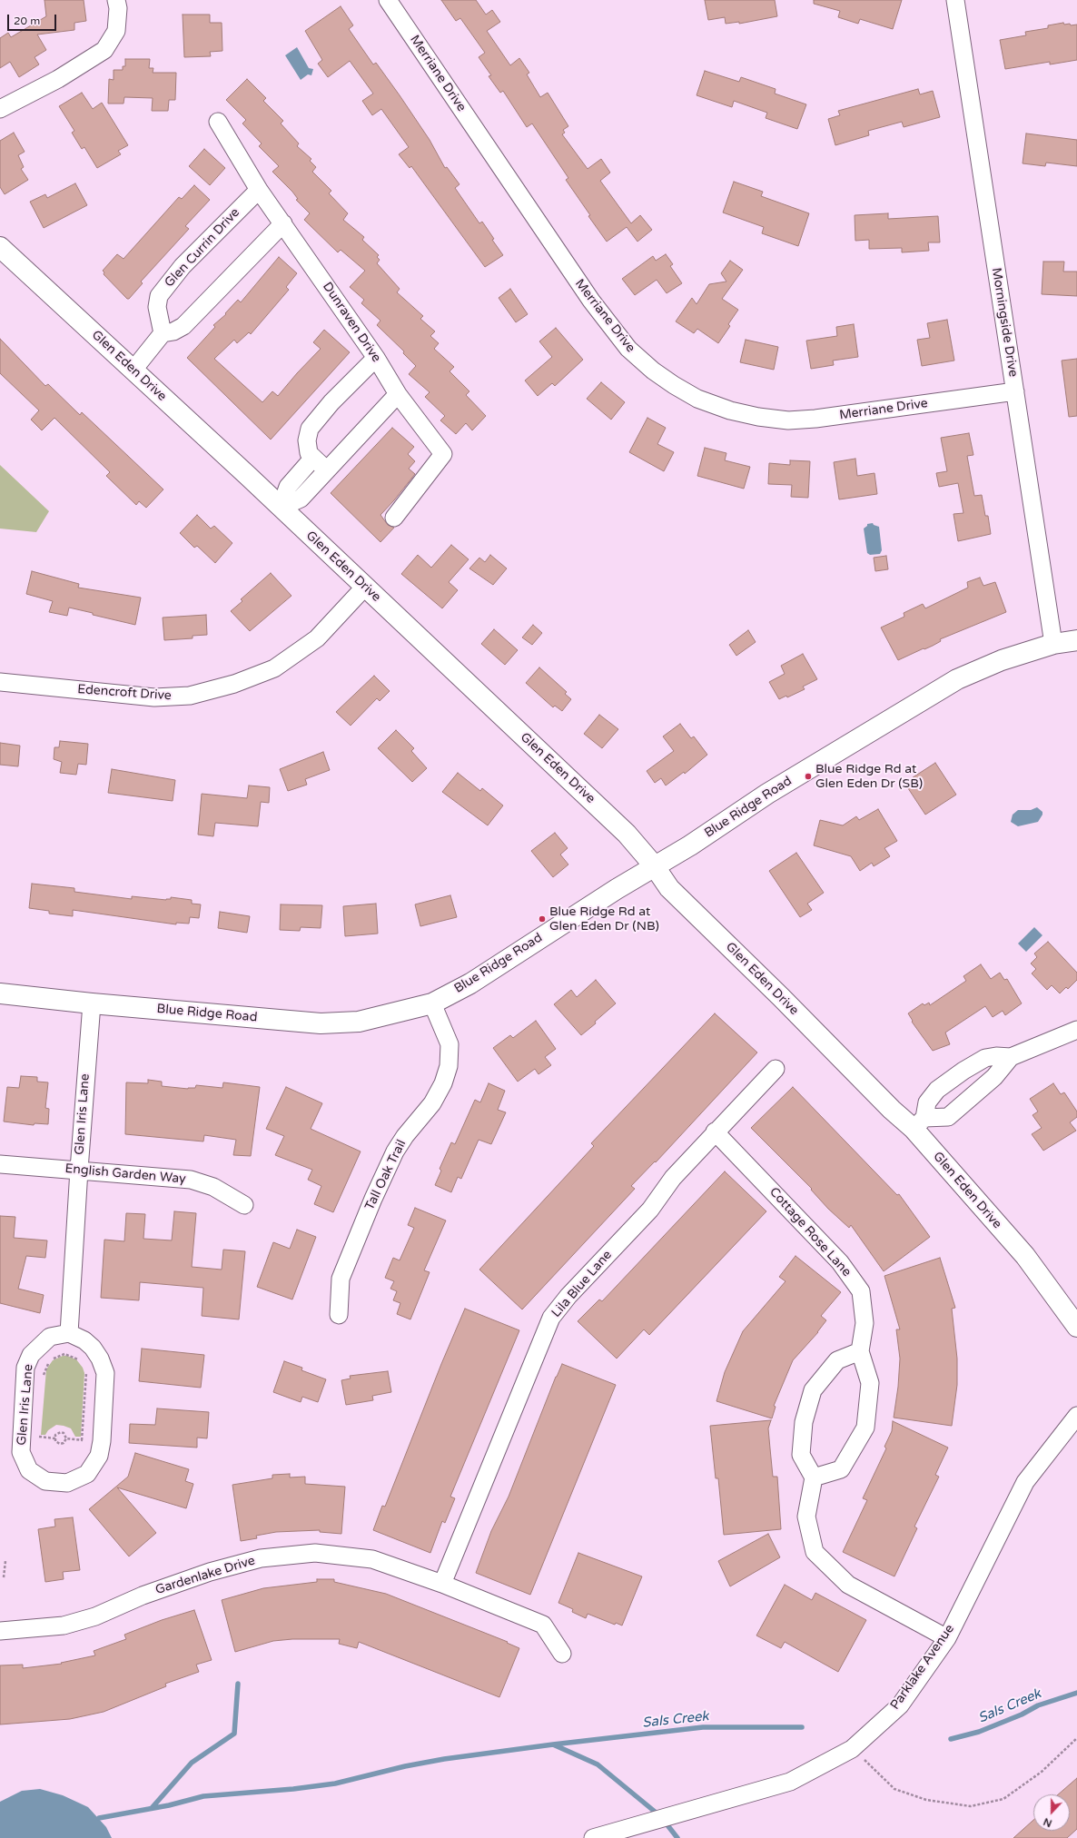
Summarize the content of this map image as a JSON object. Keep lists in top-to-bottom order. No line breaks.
{"streets":{"main road":["Glen Eden Drive","Blue Ridge Road"],"street":["Merriane Drive","Glen Currin Drive","Dunraven Drive","Morningside Drive","Edencroft Drive","Glen Iris Lane","English Garden Way","Tall Oak Trail","Cottage Rose Lane","Lila Blue Lane","Gardenlake Drive","Parklake Avenue"]},"crossings":[["Merriane Drive","Morningside Drive"],["Glen Currin Drive","Dunraven Drive"],["Morningside Drive","Blue Ridge Road"],["Glen Eden Drive","Edencroft Drive"],["Glen Eden Drive","Blue Ridge Road"],["Blue Ridge Road","Glen Iris Lane"],["Blue Ridge Road","Tall Oak Trail"],["Glen Iris Lane","English Garden Way"],["Cottage Rose Lane","Lila Blue Lane"],["Lila Blue Lane","Gardenlake Drive"]],"water":["Sals Creek"],"places":["Blue Ridge Rd at Glen Eden Dr (SB)","Blue Ridge Rd at Glen Eden Dr (NB)"],"scale_bar":"20 m","north":"bottom"}
